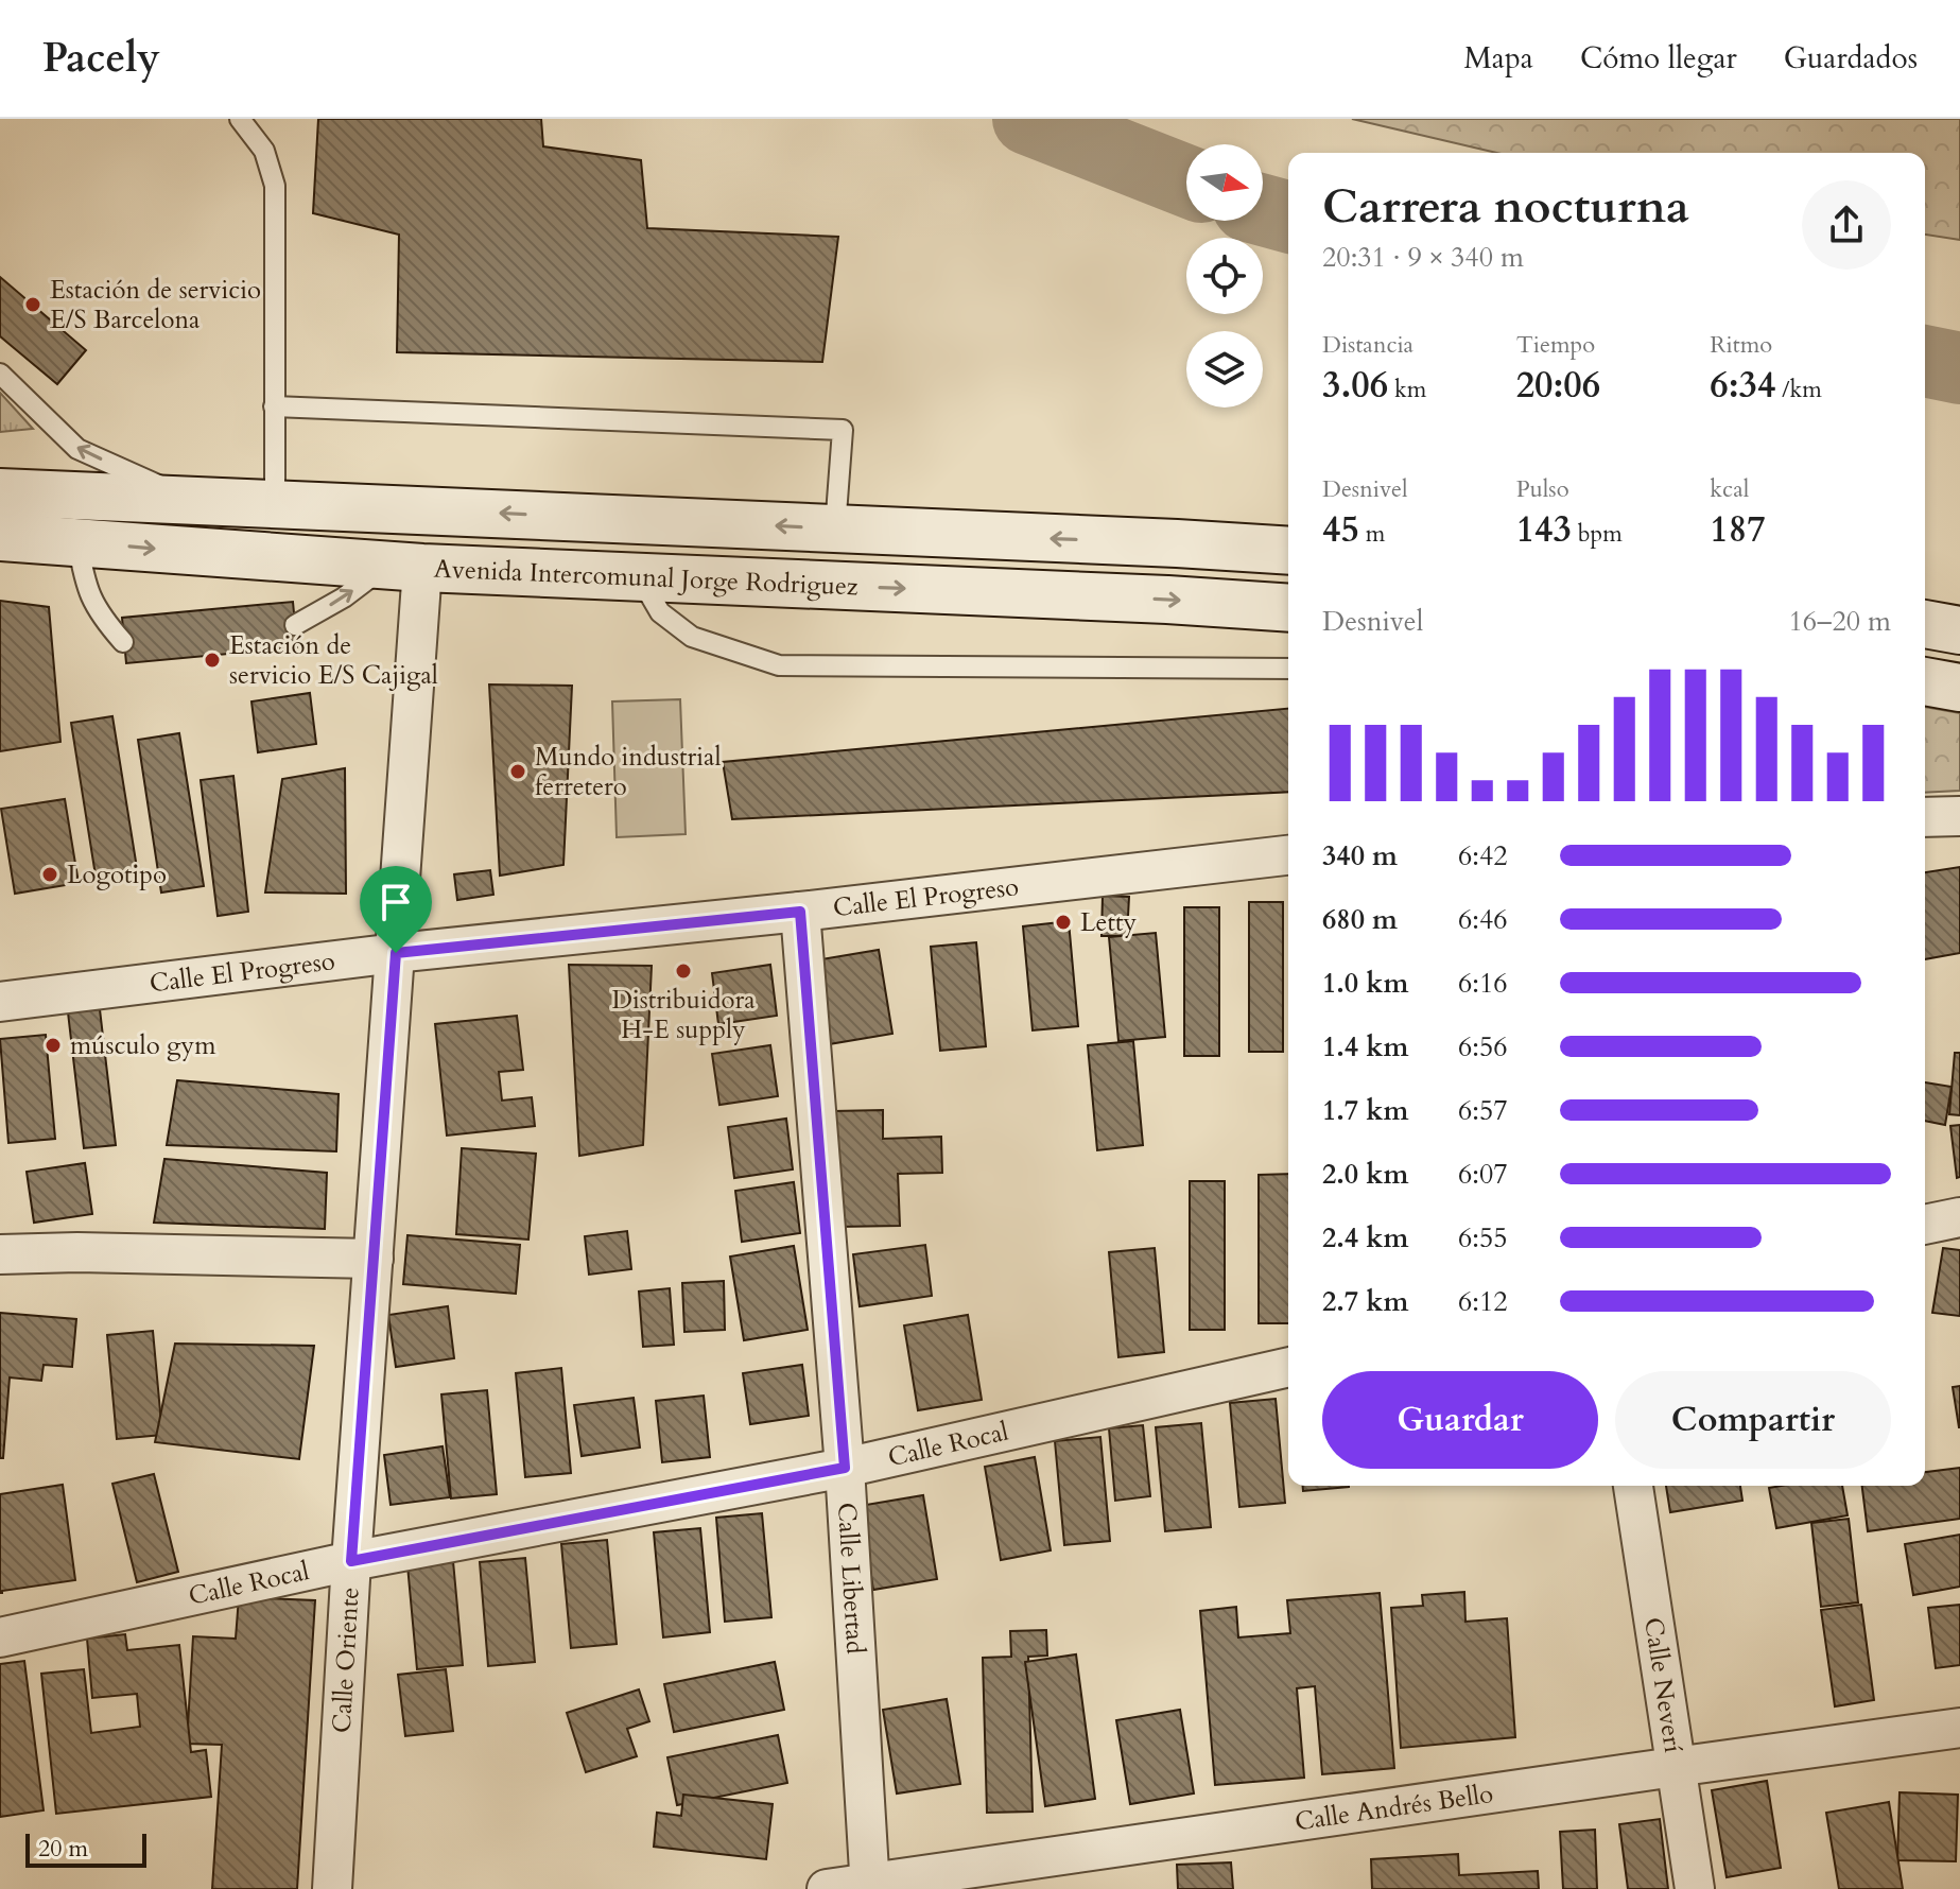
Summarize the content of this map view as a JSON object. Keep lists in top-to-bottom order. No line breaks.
{"streets":{"main road":["Avenida Intercomunal Jorge Rodriguez"],"street":["Calle El Progreso","Calle Rocal","Calle Libertad","Calle Oriente","Calle Neverí","Calle Andrés Bello"]},"crossings":[["Avenida Intercomunal Jorge Rodriguez","Calle Oriente"],["Calle El Progreso","Calle Libertad"],["Calle El Progreso","Calle Oriente"],["Calle Rocal","Calle Libertad"],["Calle Rocal","Calle Oriente"],["Calle Libertad","Calle Andrés Bello"],["Calle Neverí","Calle Andrés Bello"]],"places":["Estación de servicio E/S Barcelona","Estación de servicio E/S Cajigal","Mundo industrial ferretero","Logotipo","Letty","Distribuidora H-E supply","músculo gym"],"scale_bar":"20 m","north":"right","page":{"header":"Pacely","nav":["Mapa","Cómo llegar","Guardados"],"heading":["Carrera nocturna","20:31 · 9 × 340 m"],"stats":[["Distancia","3.06 km"],["Tiempo","20:06"],["Ritmo","6:34 /km"],["Desnivel","45 m"],["Pulso","143 bpm"],["kcal","187"]],"chart":["Desnivel","16–20 m"],"list":[{"name":"340 m","note":"6:42"},{"name":"680 m","note":"6:46"},{"name":"1.0 km","note":"6:16"},{"name":"1.4 km","note":"6:56"},{"name":"1.7 km","note":"6:57"},{"name":"2.0 km","note":"6:07"},{"name":"2.4 km","note":"6:55"},{"name":"2.7 km","note":"6:12"}],"buttons":["Guardar","Compartir"],"scale":"20 m"}}
